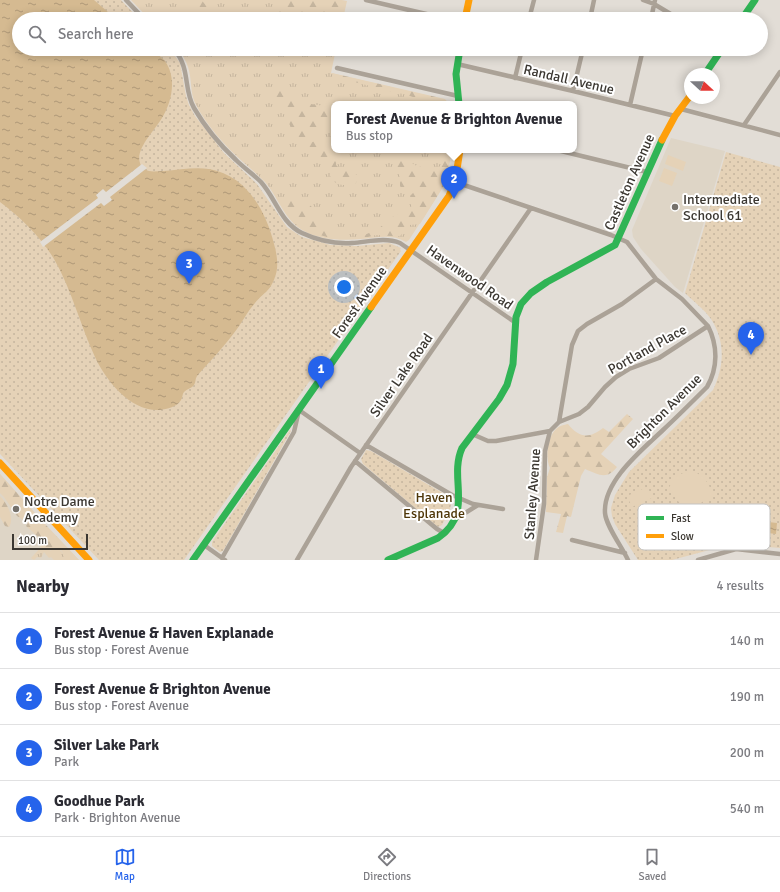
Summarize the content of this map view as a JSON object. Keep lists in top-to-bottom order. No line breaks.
{"streets":{"main road":["Castleton Avenue","Forest Avenue"],"street":["Randall Avenue","Havenwood Road","Portland Place","Silver Lake Road","Brighton Avenue","Stanley Avenue"]},"crossings":[["Randall Avenue","Castleton Avenue"],["Castleton Avenue","Havenwood Road"],["Castleton Avenue","Brighton Avenue"],["Havenwood Road","Forest Avenue"],["Havenwood Road","Silver Lake Road"],["Forest Avenue","Brighton Avenue"],["Portland Place","Brighton Avenue"],["Portland Place","Stanley Avenue"],["Silver Lake Road","Brighton Avenue"]],"parks":["Haven Esplanade"],"places":["Intermediate School 61","Notre Dame Academy"],"legend":["Fast","Slow"],"scale_bar":"100 m","north":"right","page":{"search":"Search here","popup":["Forest Avenue & Brighton Avenue","Bus stop"],"pins":["2","3","4","1"],"scale":"100 m","heading":["Nearby","4 results"],"list":[{"mark":"1","name":"Forest Avenue & Haven Explanade","note":"Bus stop · Forest Avenue","value":"140 m"},{"mark":"2","name":"Forest Avenue & Brighton Avenue","note":"Bus stop · Forest Avenue","value":"190 m"},{"mark":"3","name":"Silver Lake Park","note":"Park","value":"200 m"},{"mark":"4","name":"Goodhue Park","note":"Park · Brighton Avenue","value":"540 m"}],"nav":["Map","Directions","Saved"]}}
